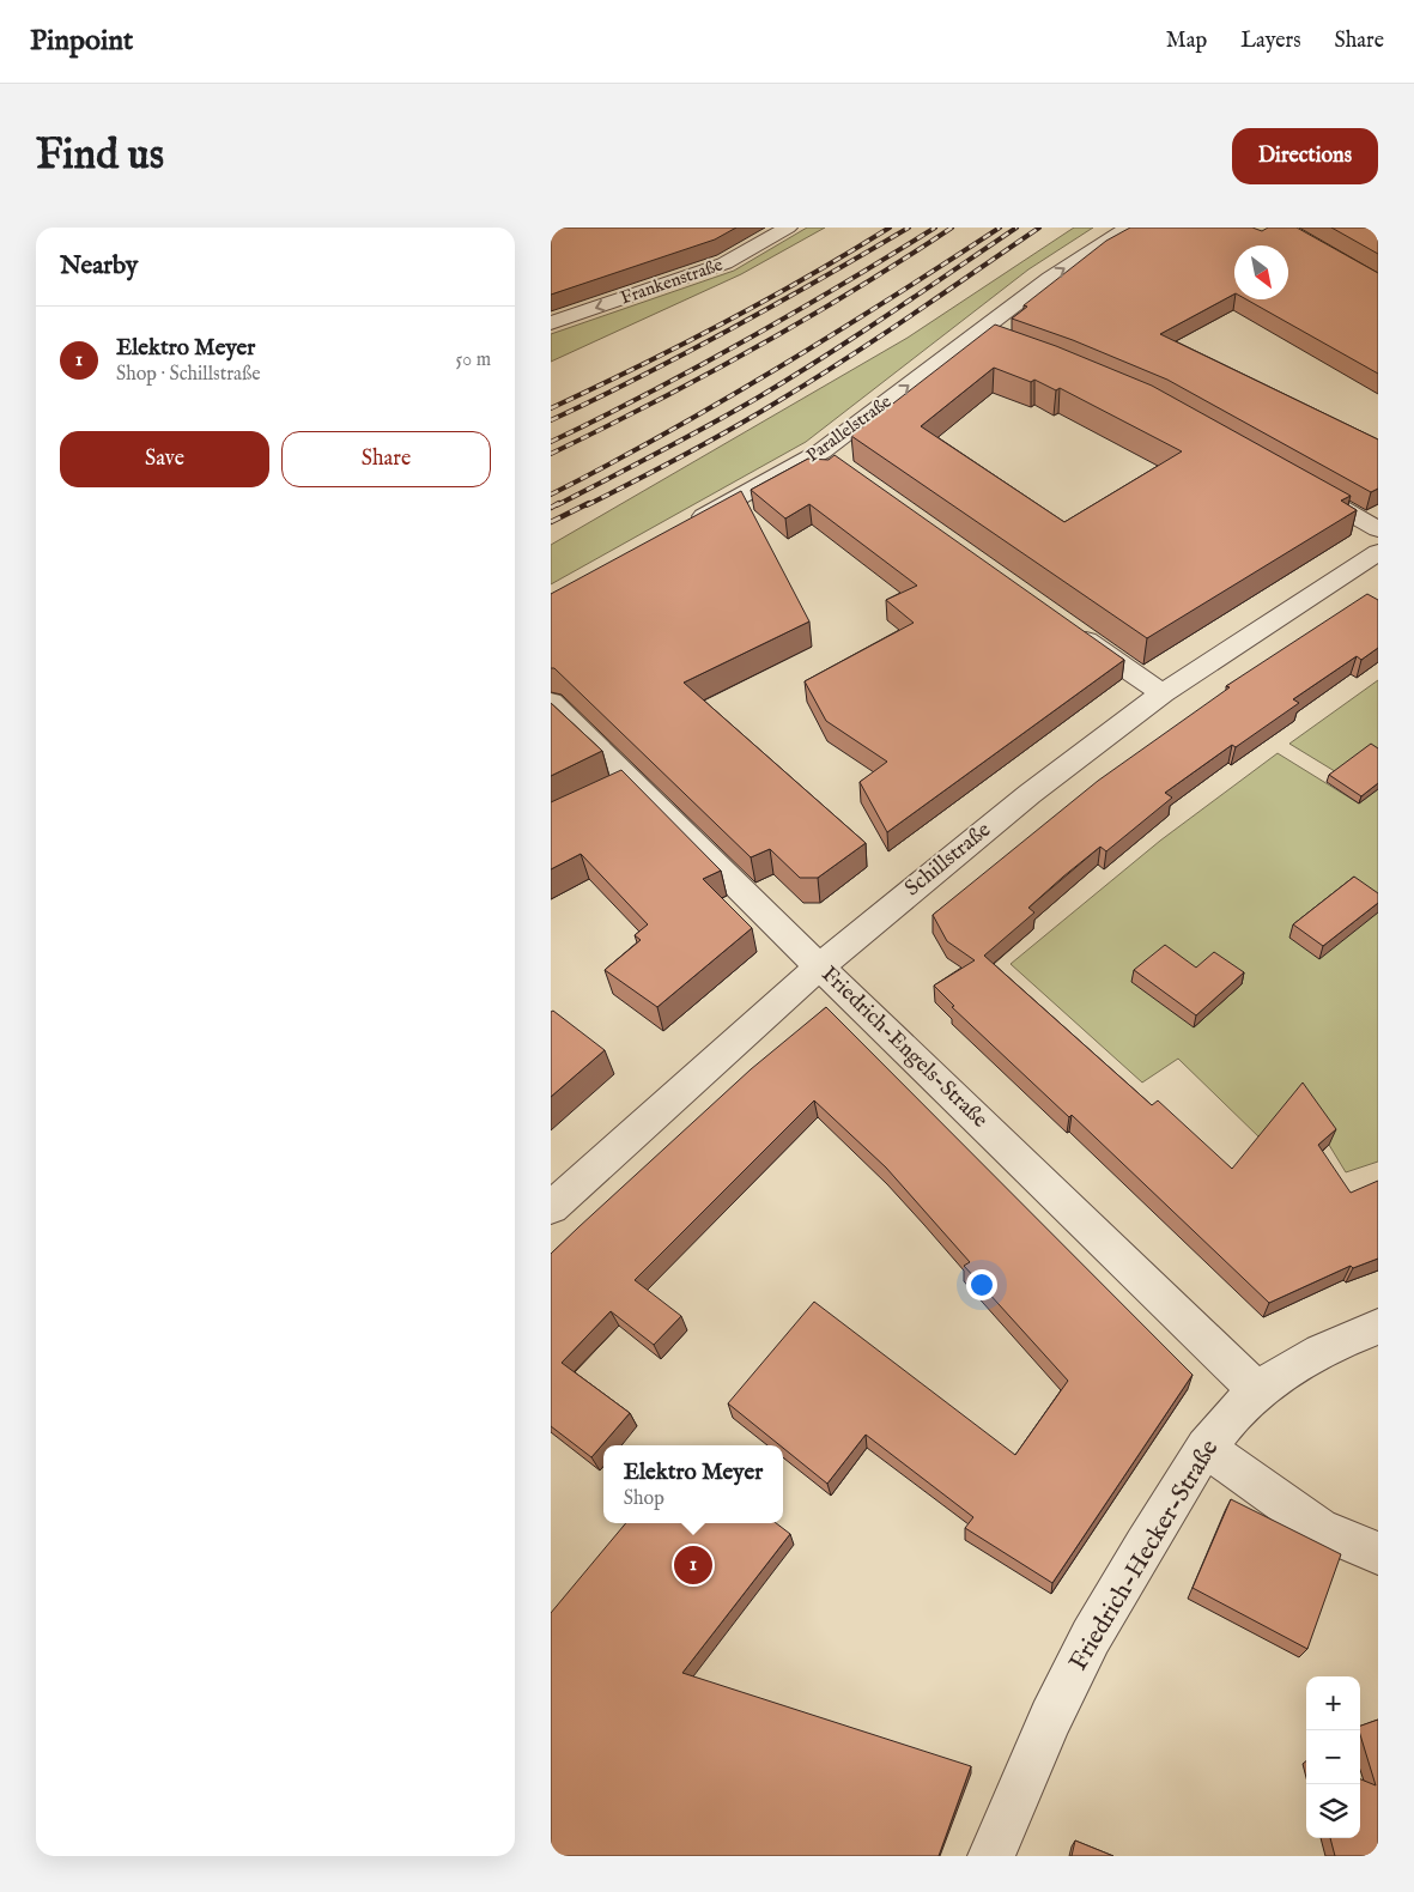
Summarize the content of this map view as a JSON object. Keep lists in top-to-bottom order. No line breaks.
{"streets":{"street":["Frankenstraße","Parallelstraße","Schillstraße","Friedrich-Engels-Straße","Friedrich-Hecker-Straße"]},"crossings":[["Schillstraße","Friedrich-Engels-Straße"],["Friedrich-Engels-Straße","Friedrich-Hecker-Straße"]],"one_way":["Frankenstraße","Parallelstraße"],"north":"bottom right","page":{"header":"Pinpoint","nav":["Map","Layers","Share"],"buttons":["Directions",["Save","Share"]],"title":"Find us","heading":"Nearby","list":[{"mark":"1","name":"Elektro Meyer","note":"Shop · Schillstraße","value":"50 m"}],"popup":["Elektro Meyer","Shop"],"pins":"1","map_buttons":["+","−"]}}
